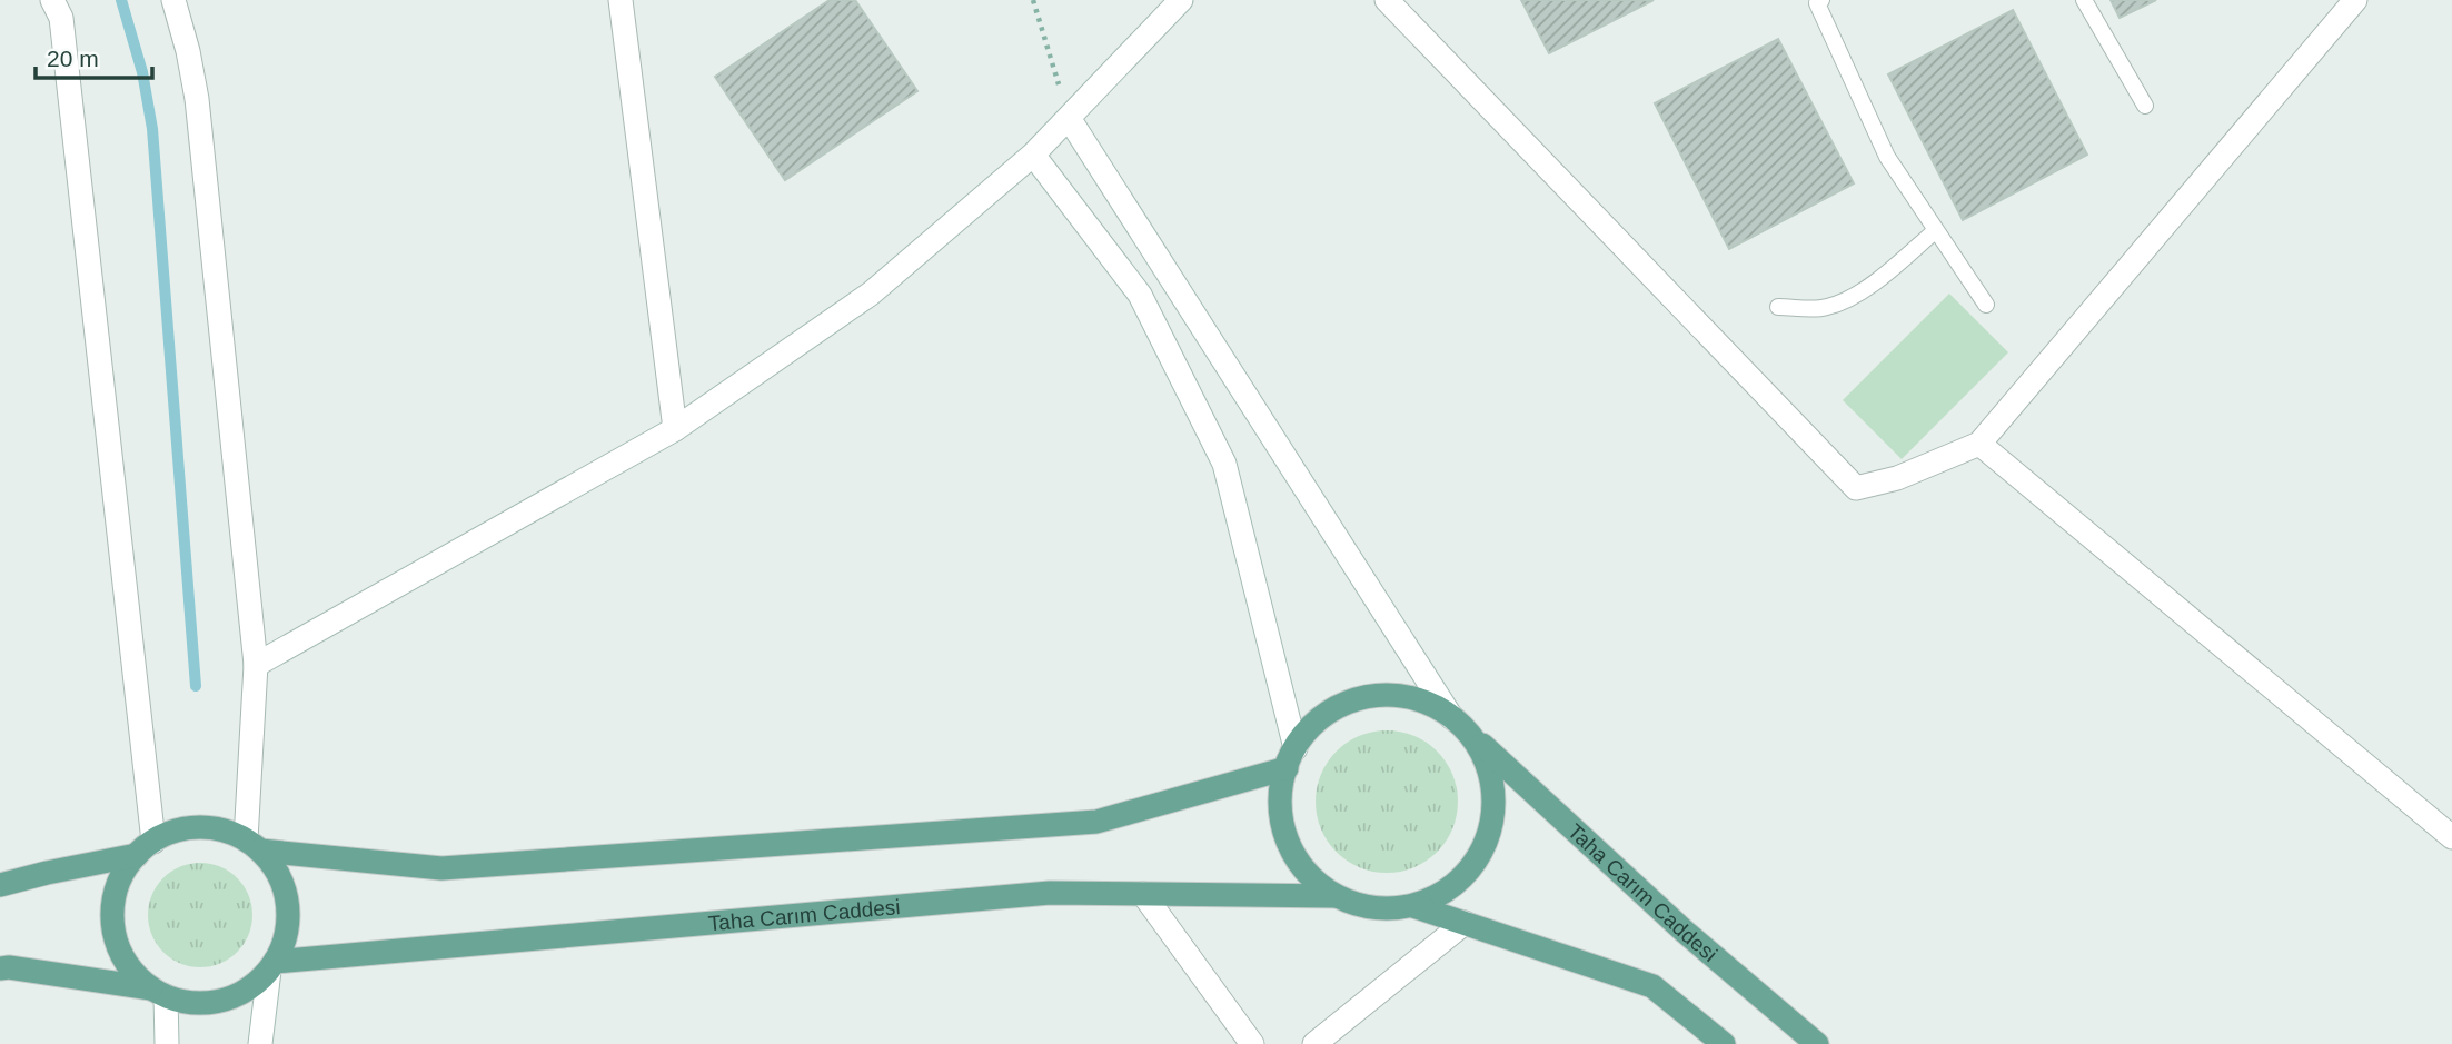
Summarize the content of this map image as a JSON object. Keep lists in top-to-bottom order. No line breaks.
{"streets":{"main road":["Taha Carım Caddesi"]},"scale_bar":"20 m"}
